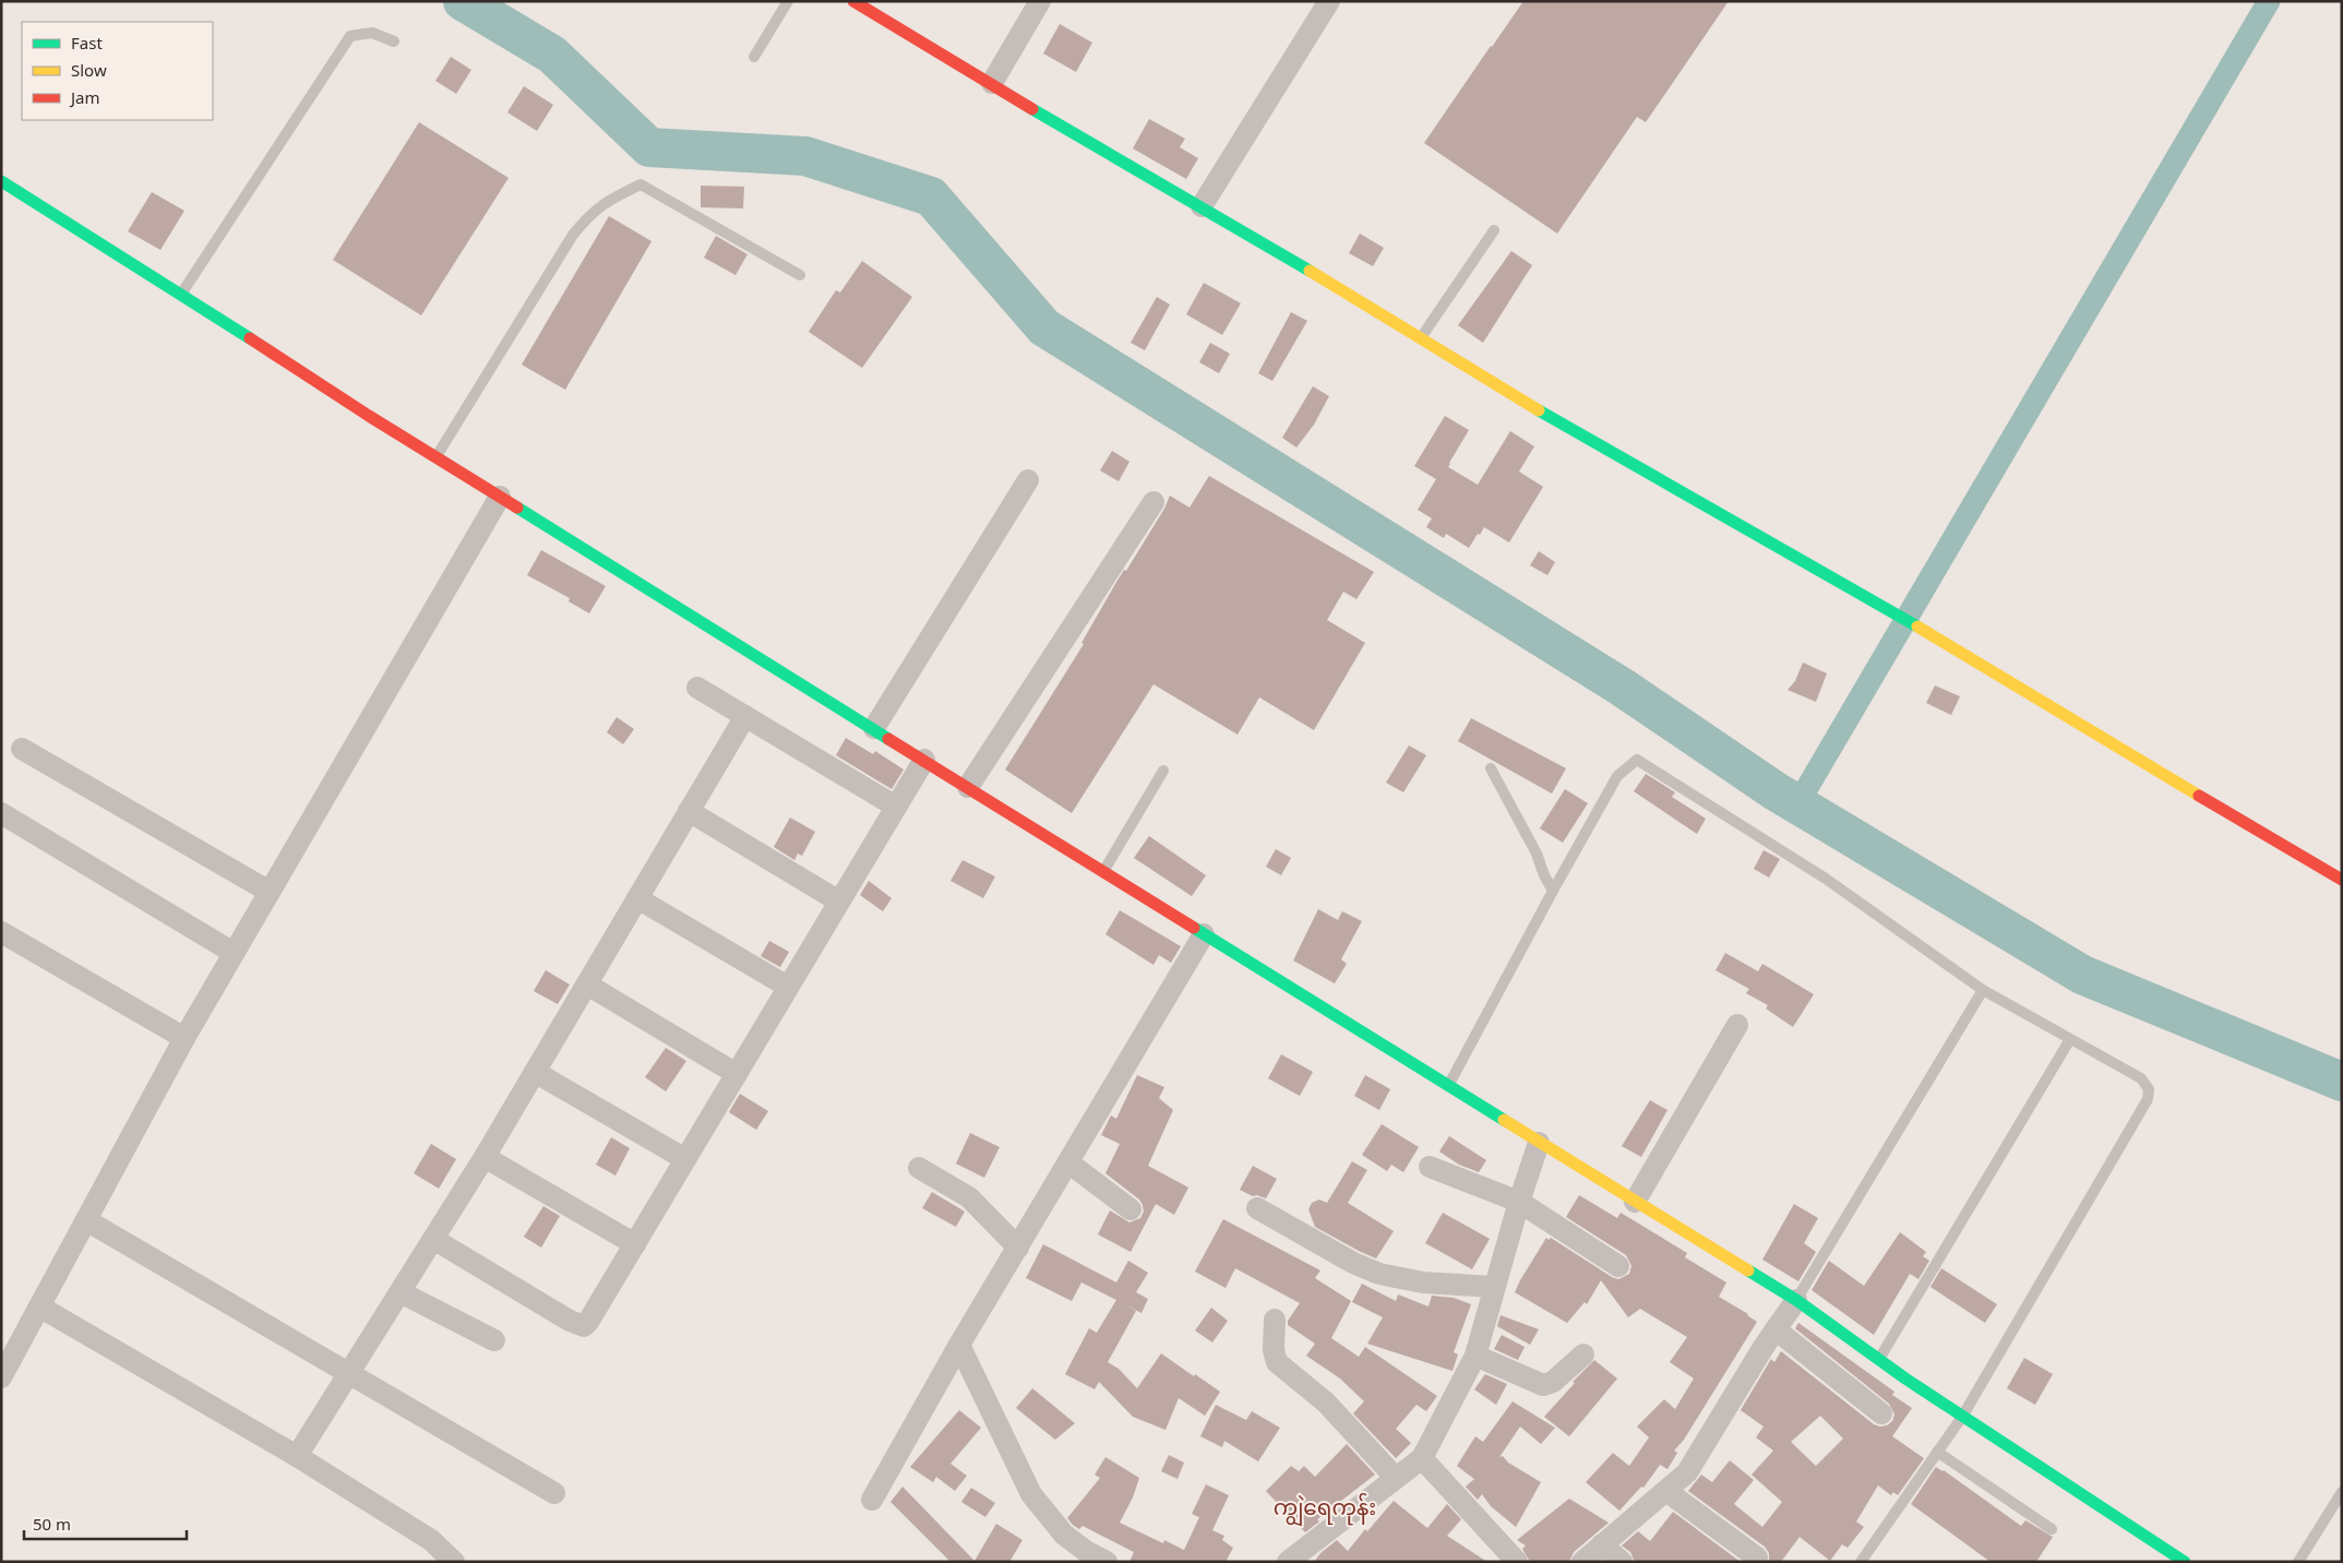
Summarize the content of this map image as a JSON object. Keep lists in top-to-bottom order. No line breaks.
{"districts":["ကျွဲရေကုန်း"],"legend":["Fast","Slow","Jam"],"scale_bar":"50 m"}
